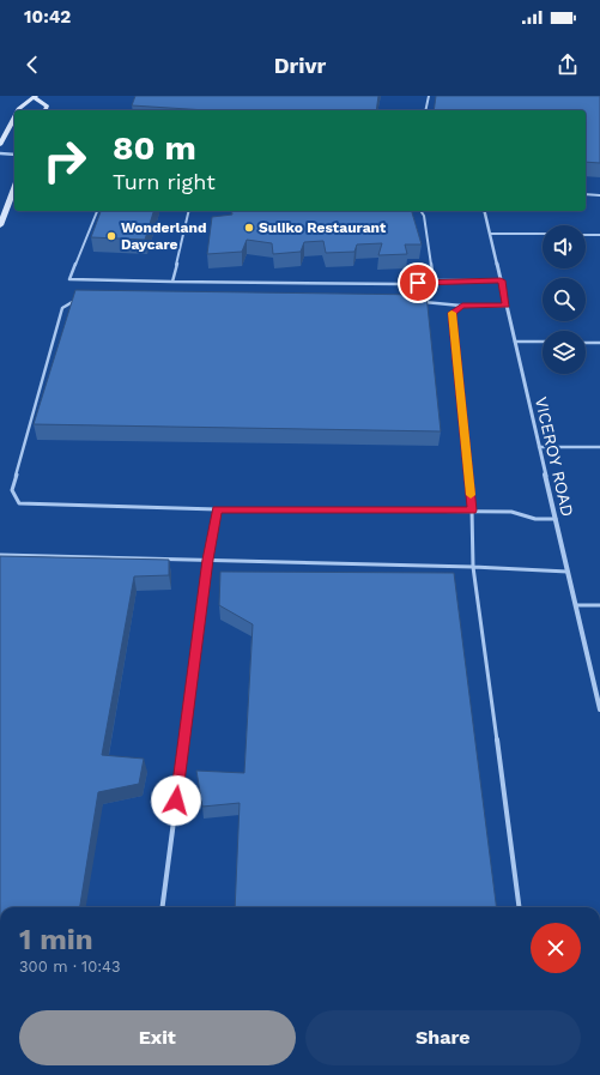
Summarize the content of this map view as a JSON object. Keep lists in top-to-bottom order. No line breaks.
{"streets":{"street":["VICEROY ROAD"]},"places":["Suliko Restaurant","Wonderland Daycare"],"page":{"status":"10:42","header":"Drivr","turn":["80 m","Turn right"],"heading":["1 min","300 m · 10:43"],"buttons":["Exit","Share"]}}
